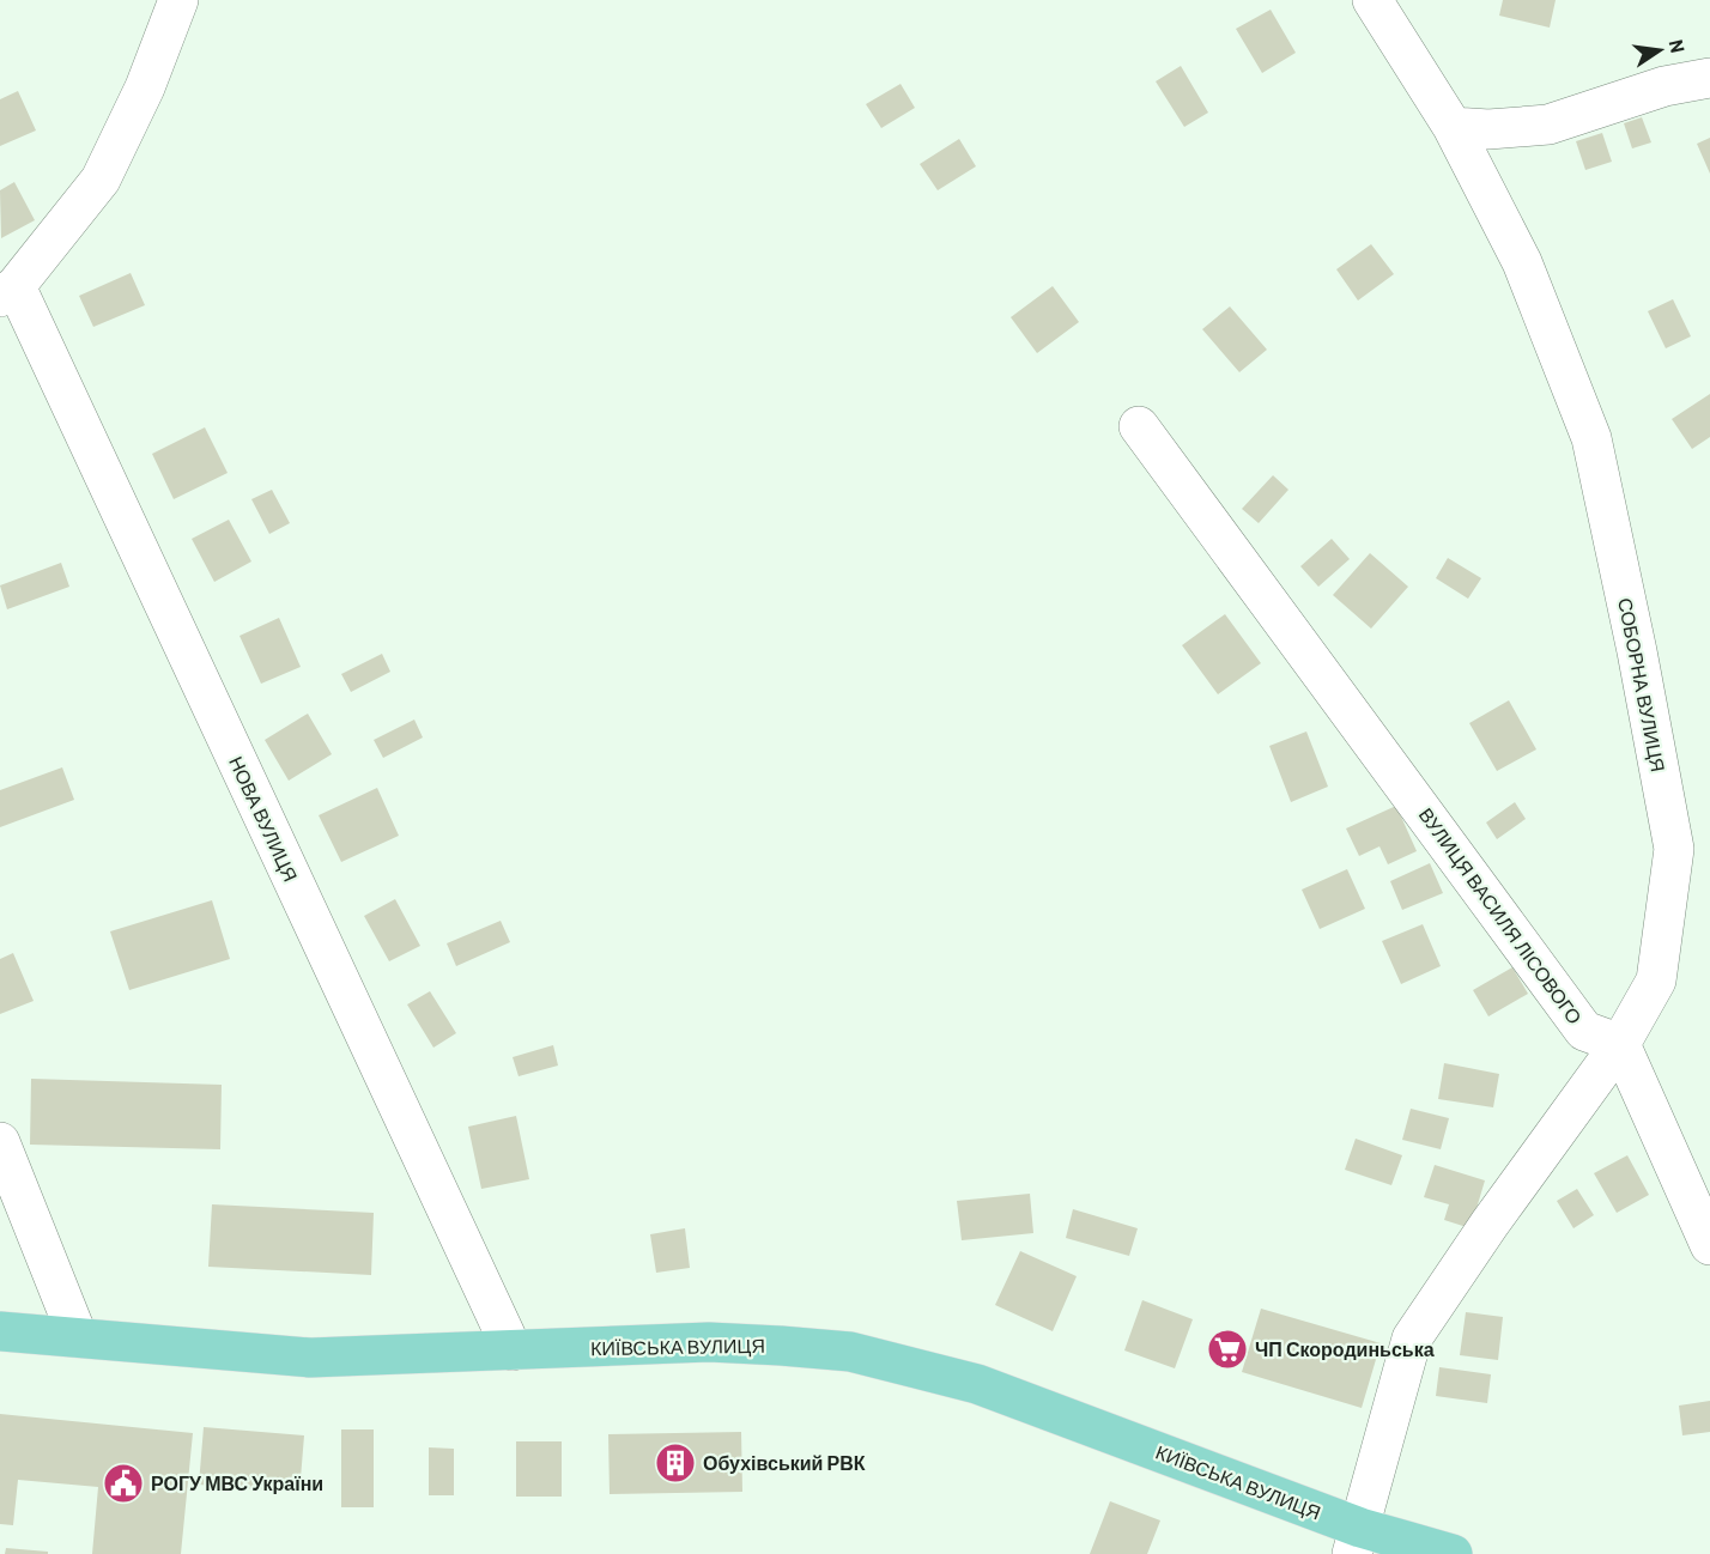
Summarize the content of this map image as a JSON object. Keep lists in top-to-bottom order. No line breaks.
{"streets":{"main road":["КИЇВСЬКА ВУЛИЦЯ"],"street":["СОБОРНА ВУЛИЦЯ","НОВА ВУЛИЦЯ","ВУЛИЦЯ ВАСИЛЯ ЛІСОВОГО"]},"crossings":[["СОБОРНА ВУЛИЦЯ","ВУЛИЦЯ ВАСИЛЯ ЛІСОВОГО"],["НОВА ВУЛИЦЯ","КИЇВСЬКА ВУЛИЦЯ"]],"places":{"supermarket":["ЧП Скородиньська"],"building":["Обухівський РВК"],"public building":["РОГУ МВС України"]},"north":"right"}
